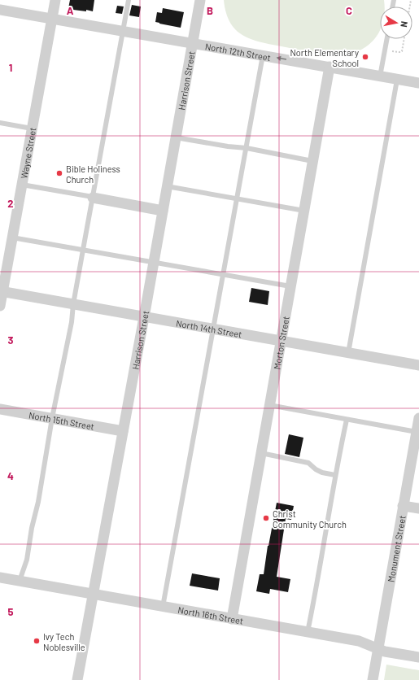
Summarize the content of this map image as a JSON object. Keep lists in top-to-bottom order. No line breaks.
{"streets":{"street":["North 12th Street","Harrison Street","Wayne Street","North 14th Street","Morton Street","North 15th Street","Monument Street","North 16th Street"]},"crossings":[["North 12th Street","Harrison Street"],["North 12th Street","Wayne Street"],["North 12th Street","Morton Street"],["Harrison Street","North 14th Street"],["Harrison Street","North 15th Street"],["Harrison Street","North 16th Street"],["Wayne Street","North 14th Street"],["North 14th Street","Morton Street"],["Morton Street","North 16th Street"],["Monument Street","North 16th Street"]],"places":["North Elementary School","Bible Holiness Church","Christ Community Church","Ivy Tech Noblesville"],"north":"right","grid":{"columns":["A","B","C"],"rows":["1","2","3","4","5"]}}
